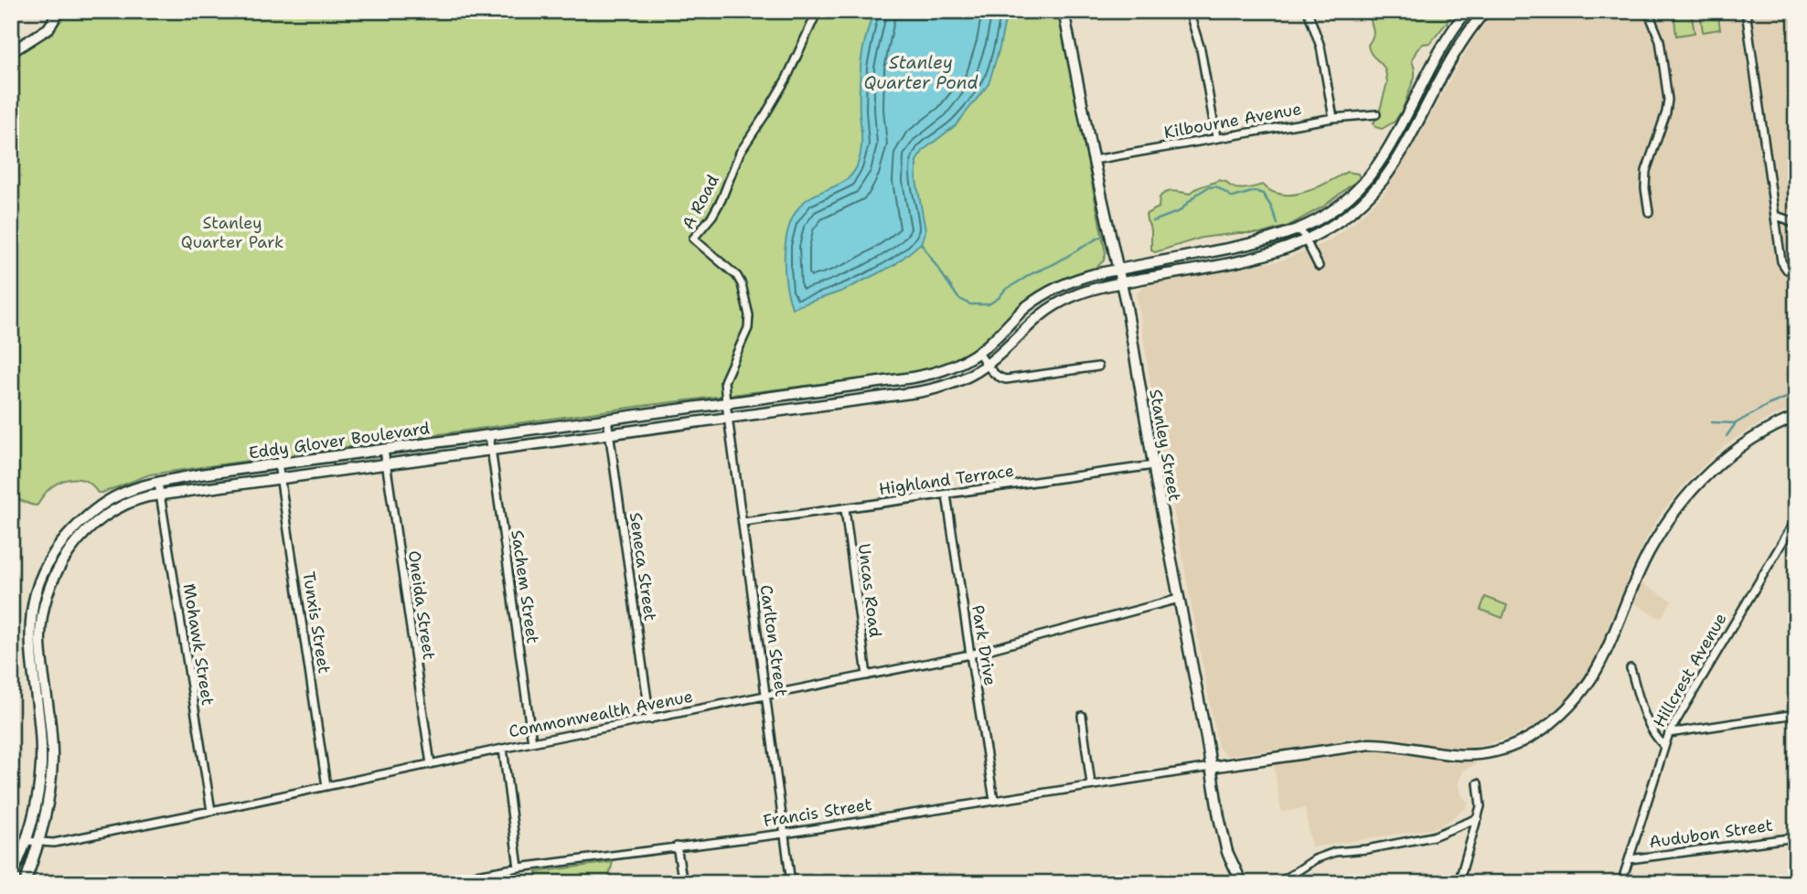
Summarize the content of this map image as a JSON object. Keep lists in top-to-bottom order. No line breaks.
{"streets":{"street":["Kilbourne Avenue","A Road","Eddy Glover Boulevard","Stanley Street","Highland Terrace","Seneca Street","Sachem Street","Uncas Road","Oneida Street","Tunxis Street","Carlton Street","Mohawk Street","Park Drive","Hillcrest Avenue","Commonwealth Avenue","Francis Street","Audubon Street"]},"crossings":[["Kilbourne Avenue","Stanley Street"],["A Road","Eddy Glover Boulevard"],["A Road","Carlton Street"],["Eddy Glover Boulevard","Stanley Street"],["Eddy Glover Boulevard","Seneca Street"],["Eddy Glover Boulevard","Sachem Street"],["Eddy Glover Boulevard","Oneida Street"],["Eddy Glover Boulevard","Tunxis Street"],["Eddy Glover Boulevard","Carlton Street"],["Eddy Glover Boulevard","Mohawk Street"],["Eddy Glover Boulevard","Commonwealth Avenue"],["Stanley Street","Highland Terrace"],["Stanley Street","Commonwealth Avenue"],["Stanley Street","Francis Street"],["Highland Terrace","Uncas Road"],["Highland Terrace","Carlton Street"],["Highland Terrace","Park Drive"],["Seneca Street","Commonwealth Avenue"],["Sachem Street","Commonwealth Avenue"],["Uncas Road","Commonwealth Avenue"],["Oneida Street","Commonwealth Avenue"],["Tunxis Street","Commonwealth Avenue"],["Carlton Street","Commonwealth Avenue"],["Carlton Street","Francis Street"],["Mohawk Street","Commonwealth Avenue"],["Park Drive","Commonwealth Avenue"],["Park Drive","Francis Street"],["Hillcrest Avenue","Audubon Street"]],"water":["Stanley Quarter Pond"],"parks":["Stanley Quarter Park"]}
